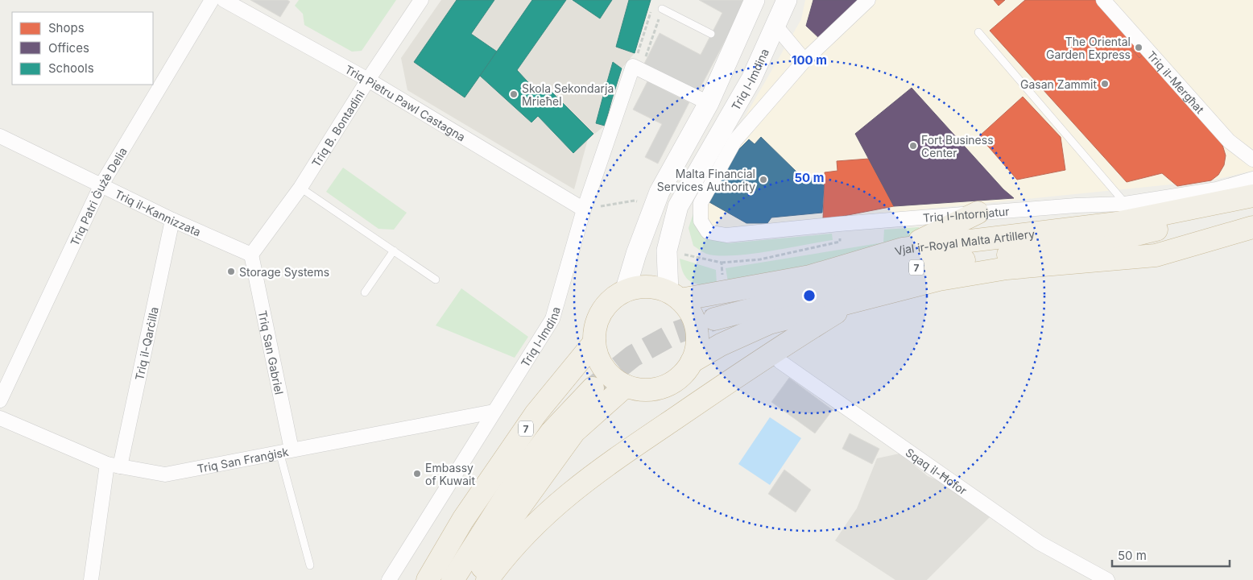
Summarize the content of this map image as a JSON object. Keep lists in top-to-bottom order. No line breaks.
{"streets":{"highway":["Vjal ir-Royal Malta Artillery","7"],"main road":["Triq l-Imdina"],"street":["Triq il-Mergħat","Triq Pietru Pawl Castagna","Triq B. Bontadini","Triq Patri Ġużè Delia","Triq il-Kannizzata","Triq l-Intornjatur","Triq il-Qarċilla","Triq San Gabriel","Triq San Franġisk","Sqaq il-Ħofor"]},"crossings":[["Triq l-Imdina","Triq Pietru Pawl Castagna"],["Triq l-Imdina","Vjal ir-Royal Malta Artillery"],["Triq l-Imdina","7"],["Triq l-Imdina","Triq San Franġisk"],["Triq Pietru Pawl Castagna","Triq B. Bontadini"],["Triq B. Bontadini","Triq il-Kannizzata"],["Triq B. Bontadini","Triq San Gabriel"],["Triq Patri Ġużè Delia","Triq il-Kannizzata"],["Triq il-Kannizzata","Triq il-Qarċilla"],["Triq il-Kannizzata","Triq San Gabriel"],["Vjal ir-Royal Malta Artillery","7"],["Triq il-Qarċilla","Triq San Franġisk"],["Triq San Gabriel","Triq San Franġisk"]],"places":["The Oriental Garden Express","Gasan Zammit","Skola Sekondarja Mrieħel","Fort Business Center","Malta Financial Services Authority","Storage Systems","Embassy of Kuwait"],"legend":["Shops","Offices","Schools"],"scale_bar":"50 m","rings":["100 m","50 m"]}
